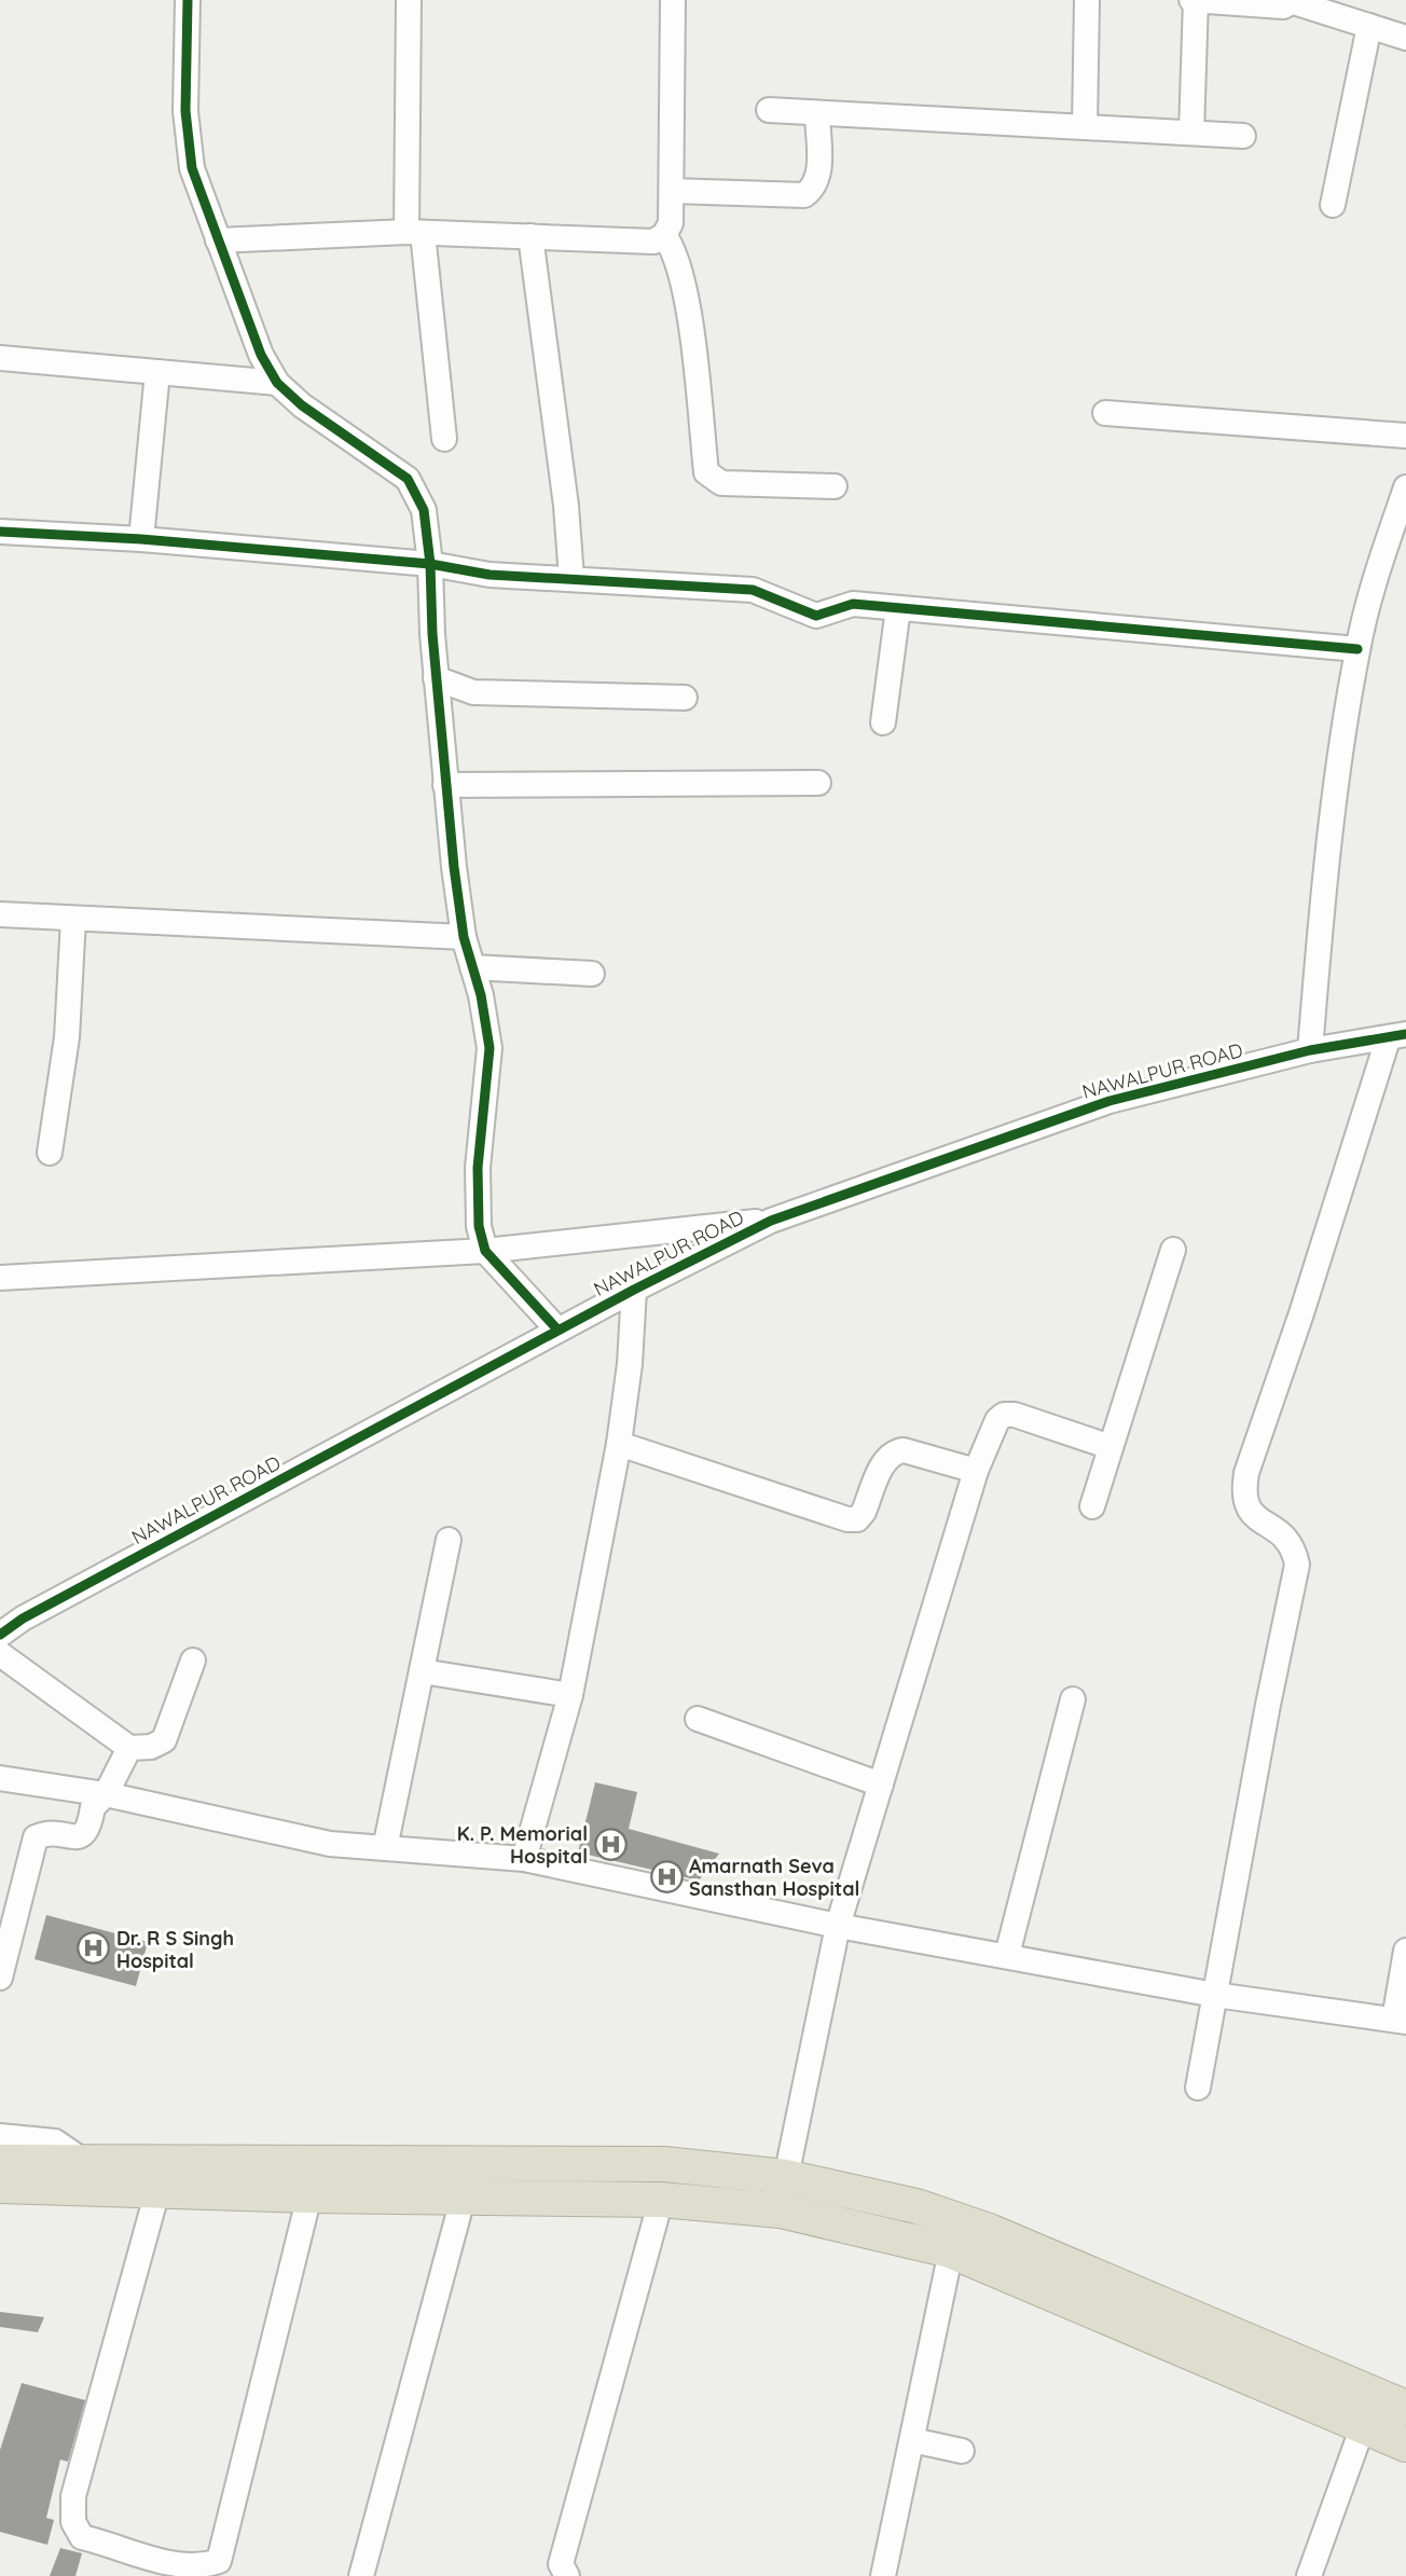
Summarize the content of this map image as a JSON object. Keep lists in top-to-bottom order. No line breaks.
{"streets":{"street":["NAWALPUR ROAD"]},"places":{"hospital":["K. P. Memorial Hospital","Amarnath Seva Sansthan Hospital","Dr. R S Singh Hospital"]}}
